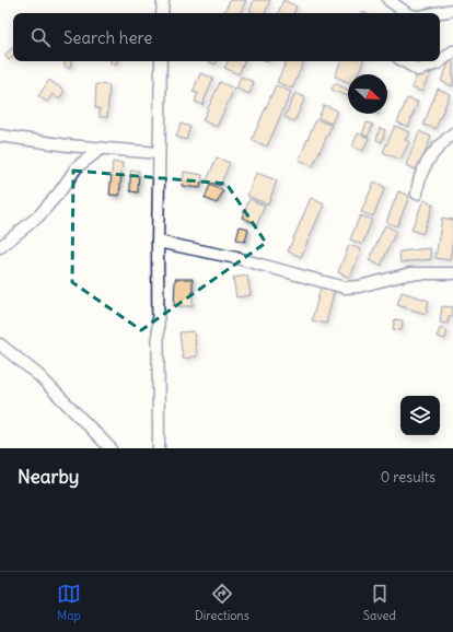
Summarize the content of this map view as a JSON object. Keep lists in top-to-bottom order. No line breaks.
{"north":"bottom right","page":{"search":"Search here","heading":["Nearby","0 results"],"nav":["Map","Directions","Saved"]}}
